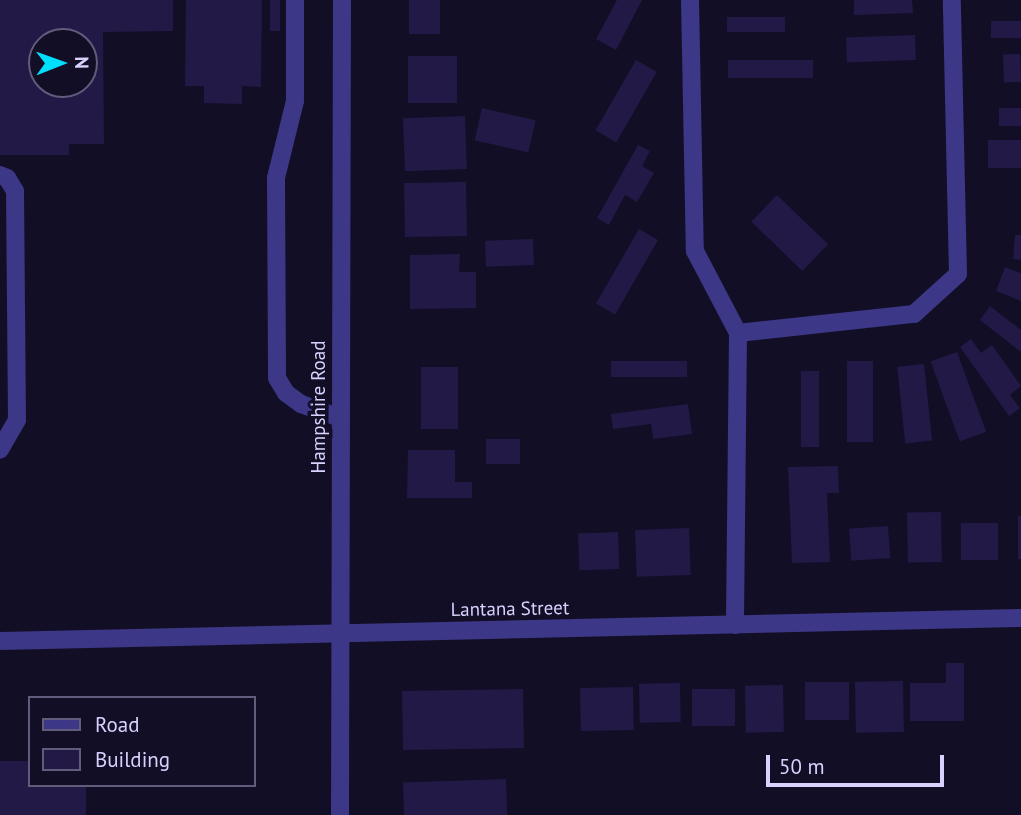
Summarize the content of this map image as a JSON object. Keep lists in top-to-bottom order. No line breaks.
{"streets":{"street":["Hampshire Road","Lantana Street"]},"crossings":[["Hampshire Road","Lantana Street"]],"legend":["Road","Building"],"scale_bar":"50 m","north":"right"}
